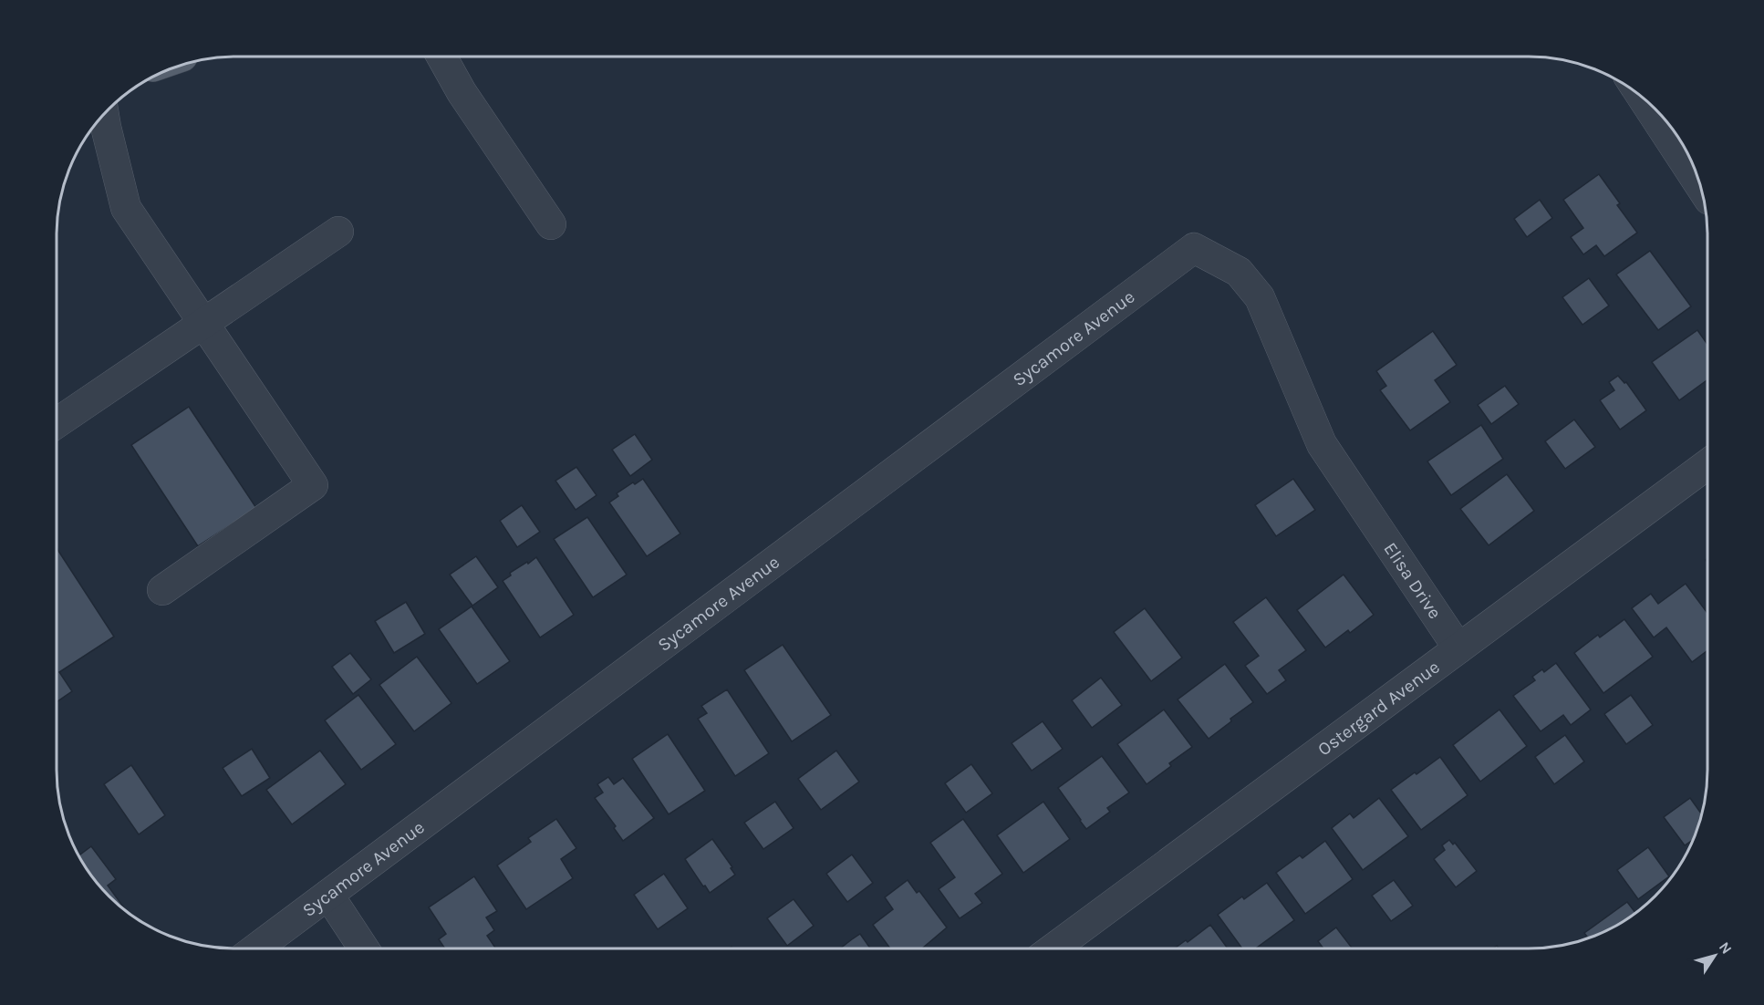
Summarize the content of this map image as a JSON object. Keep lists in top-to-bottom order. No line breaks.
{"streets":{"street":["Sycamore Avenue","Elisa Drive","Ostergard Avenue"]},"crossings":[["Sycamore Avenue","Elisa Drive"],["Elisa Drive","Ostergard Avenue"]],"north":"top right"}
